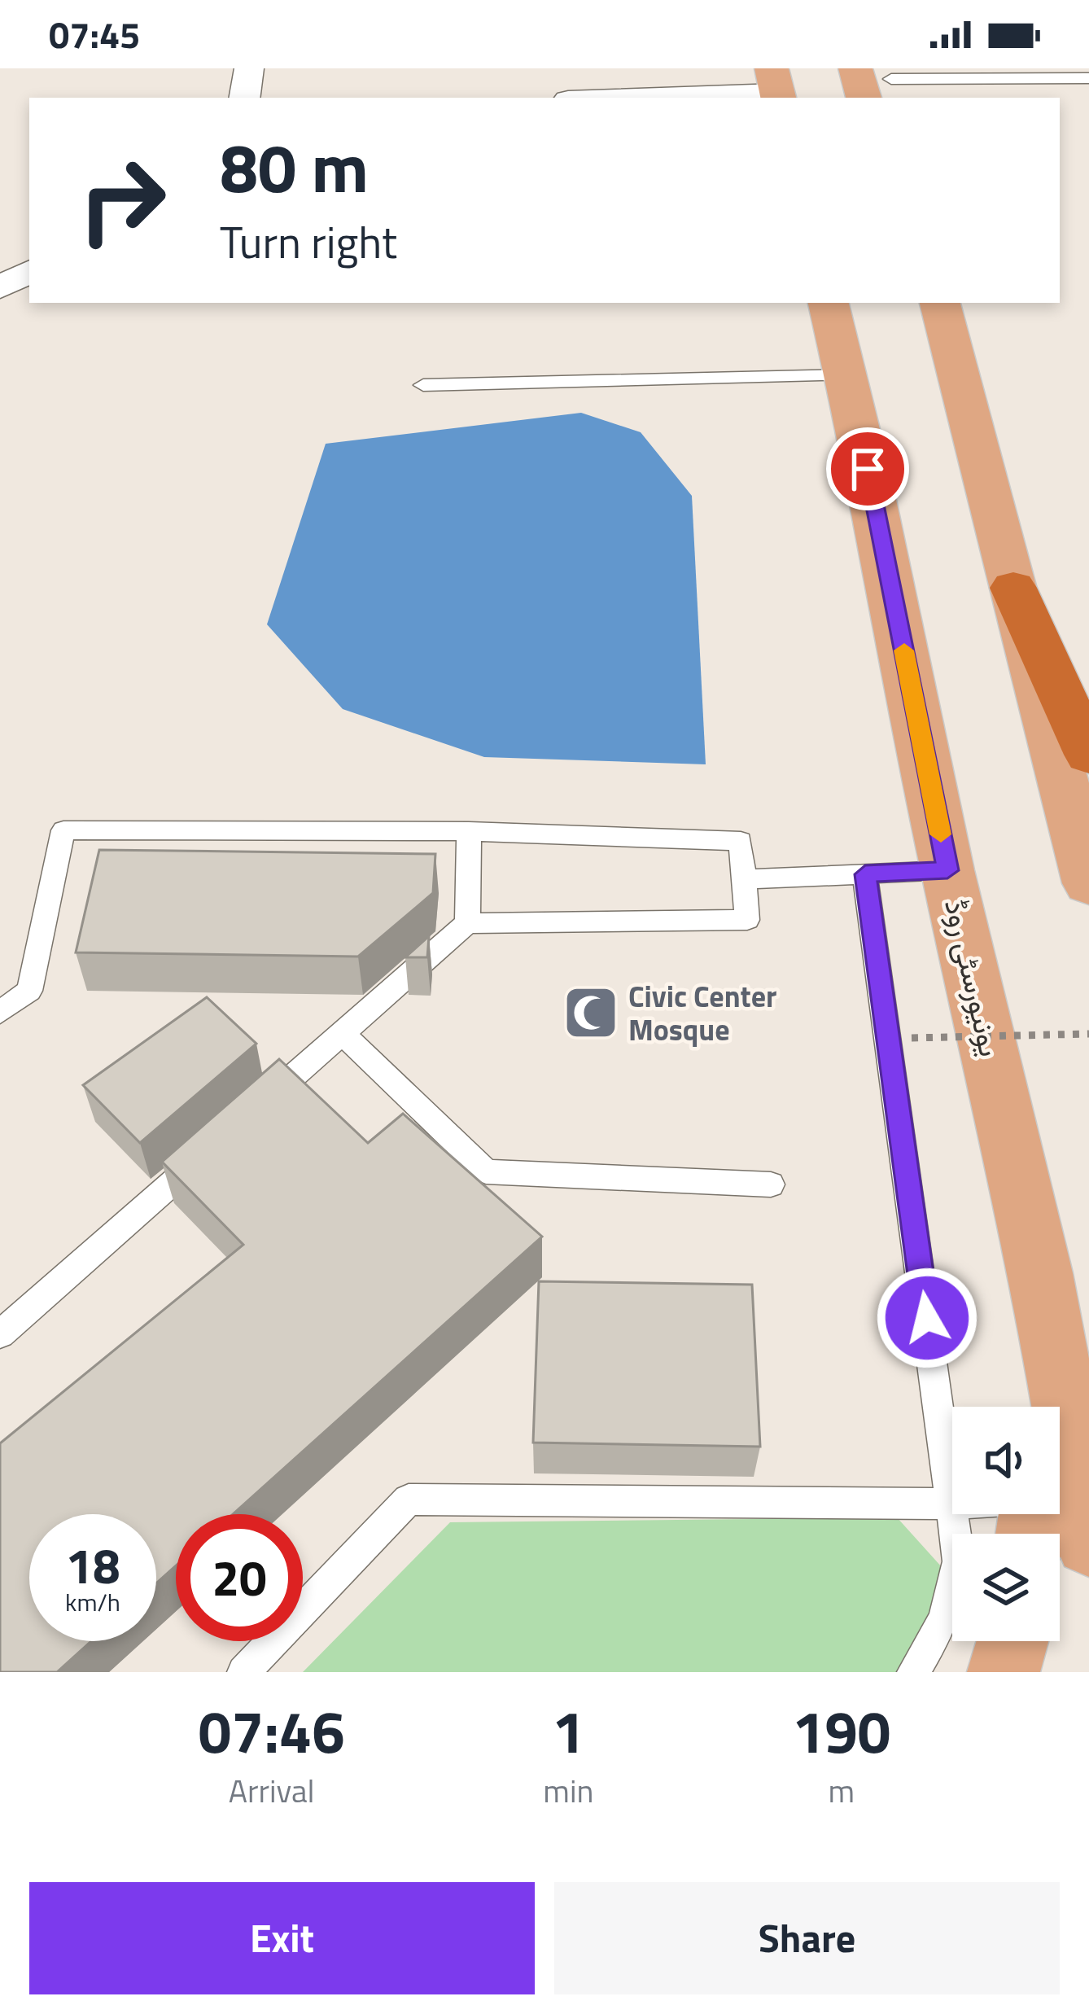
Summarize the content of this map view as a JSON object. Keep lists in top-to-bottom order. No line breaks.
{"streets":{"main road":["یونیورسٹی روڈ"]},"places":{"mosque":["Civic Center Mosque"]},"page":{"status":"07:45","turn":["80 m","Turn right"],"speed":"18 km/h","limit":"20","eta":["07:46","Arrival","1","min","190","m"],"buttons":["Exit","Share"]}}
